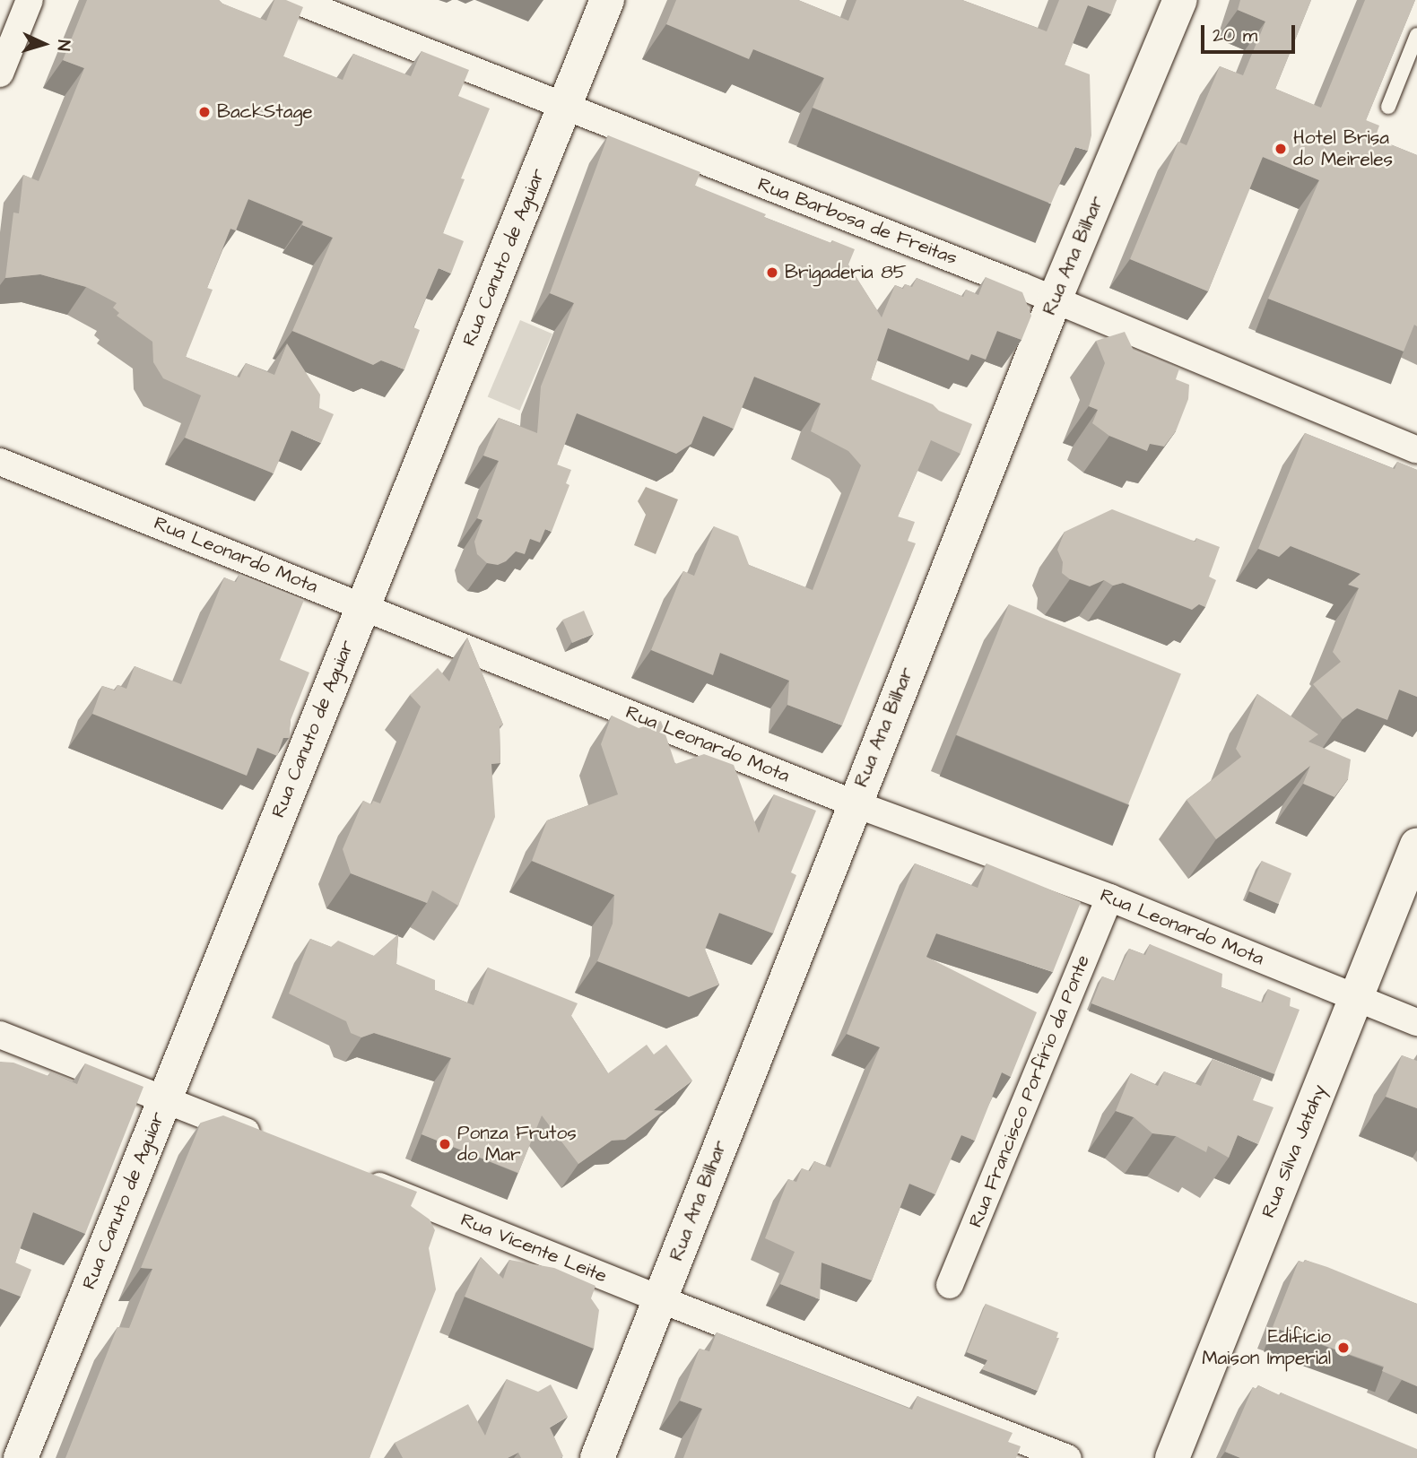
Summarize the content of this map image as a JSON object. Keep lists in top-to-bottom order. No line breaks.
{"streets":{"street":["Rua Barbosa de Freitas","Rua Ana Bilhar","Rua Canuto de Aguiar","Rua Leonardo Mota","Rua Francisco Porfírio da Ponte","Rua Silva Jatahy","Rua Vicente Leite"]},"crossings":[["Rua Barbosa de Freitas","Rua Ana Bilhar"],["Rua Barbosa de Freitas","Rua Canuto de Aguiar"],["Rua Ana Bilhar","Rua Leonardo Mota"],["Rua Ana Bilhar","Rua Vicente Leite"],["Rua Canuto de Aguiar","Rua Leonardo Mota"],["Rua Leonardo Mota","Rua Francisco Porfírio da Ponte"],["Rua Leonardo Mota","Rua Silva Jatahy"]],"places":["BackStage","Hotel Brisa do Meireles","Brigaderia 85","Ponza Frutos do Mar","Edifício Maison Imperial"],"scale_bar":"20 m","north":"right"}
